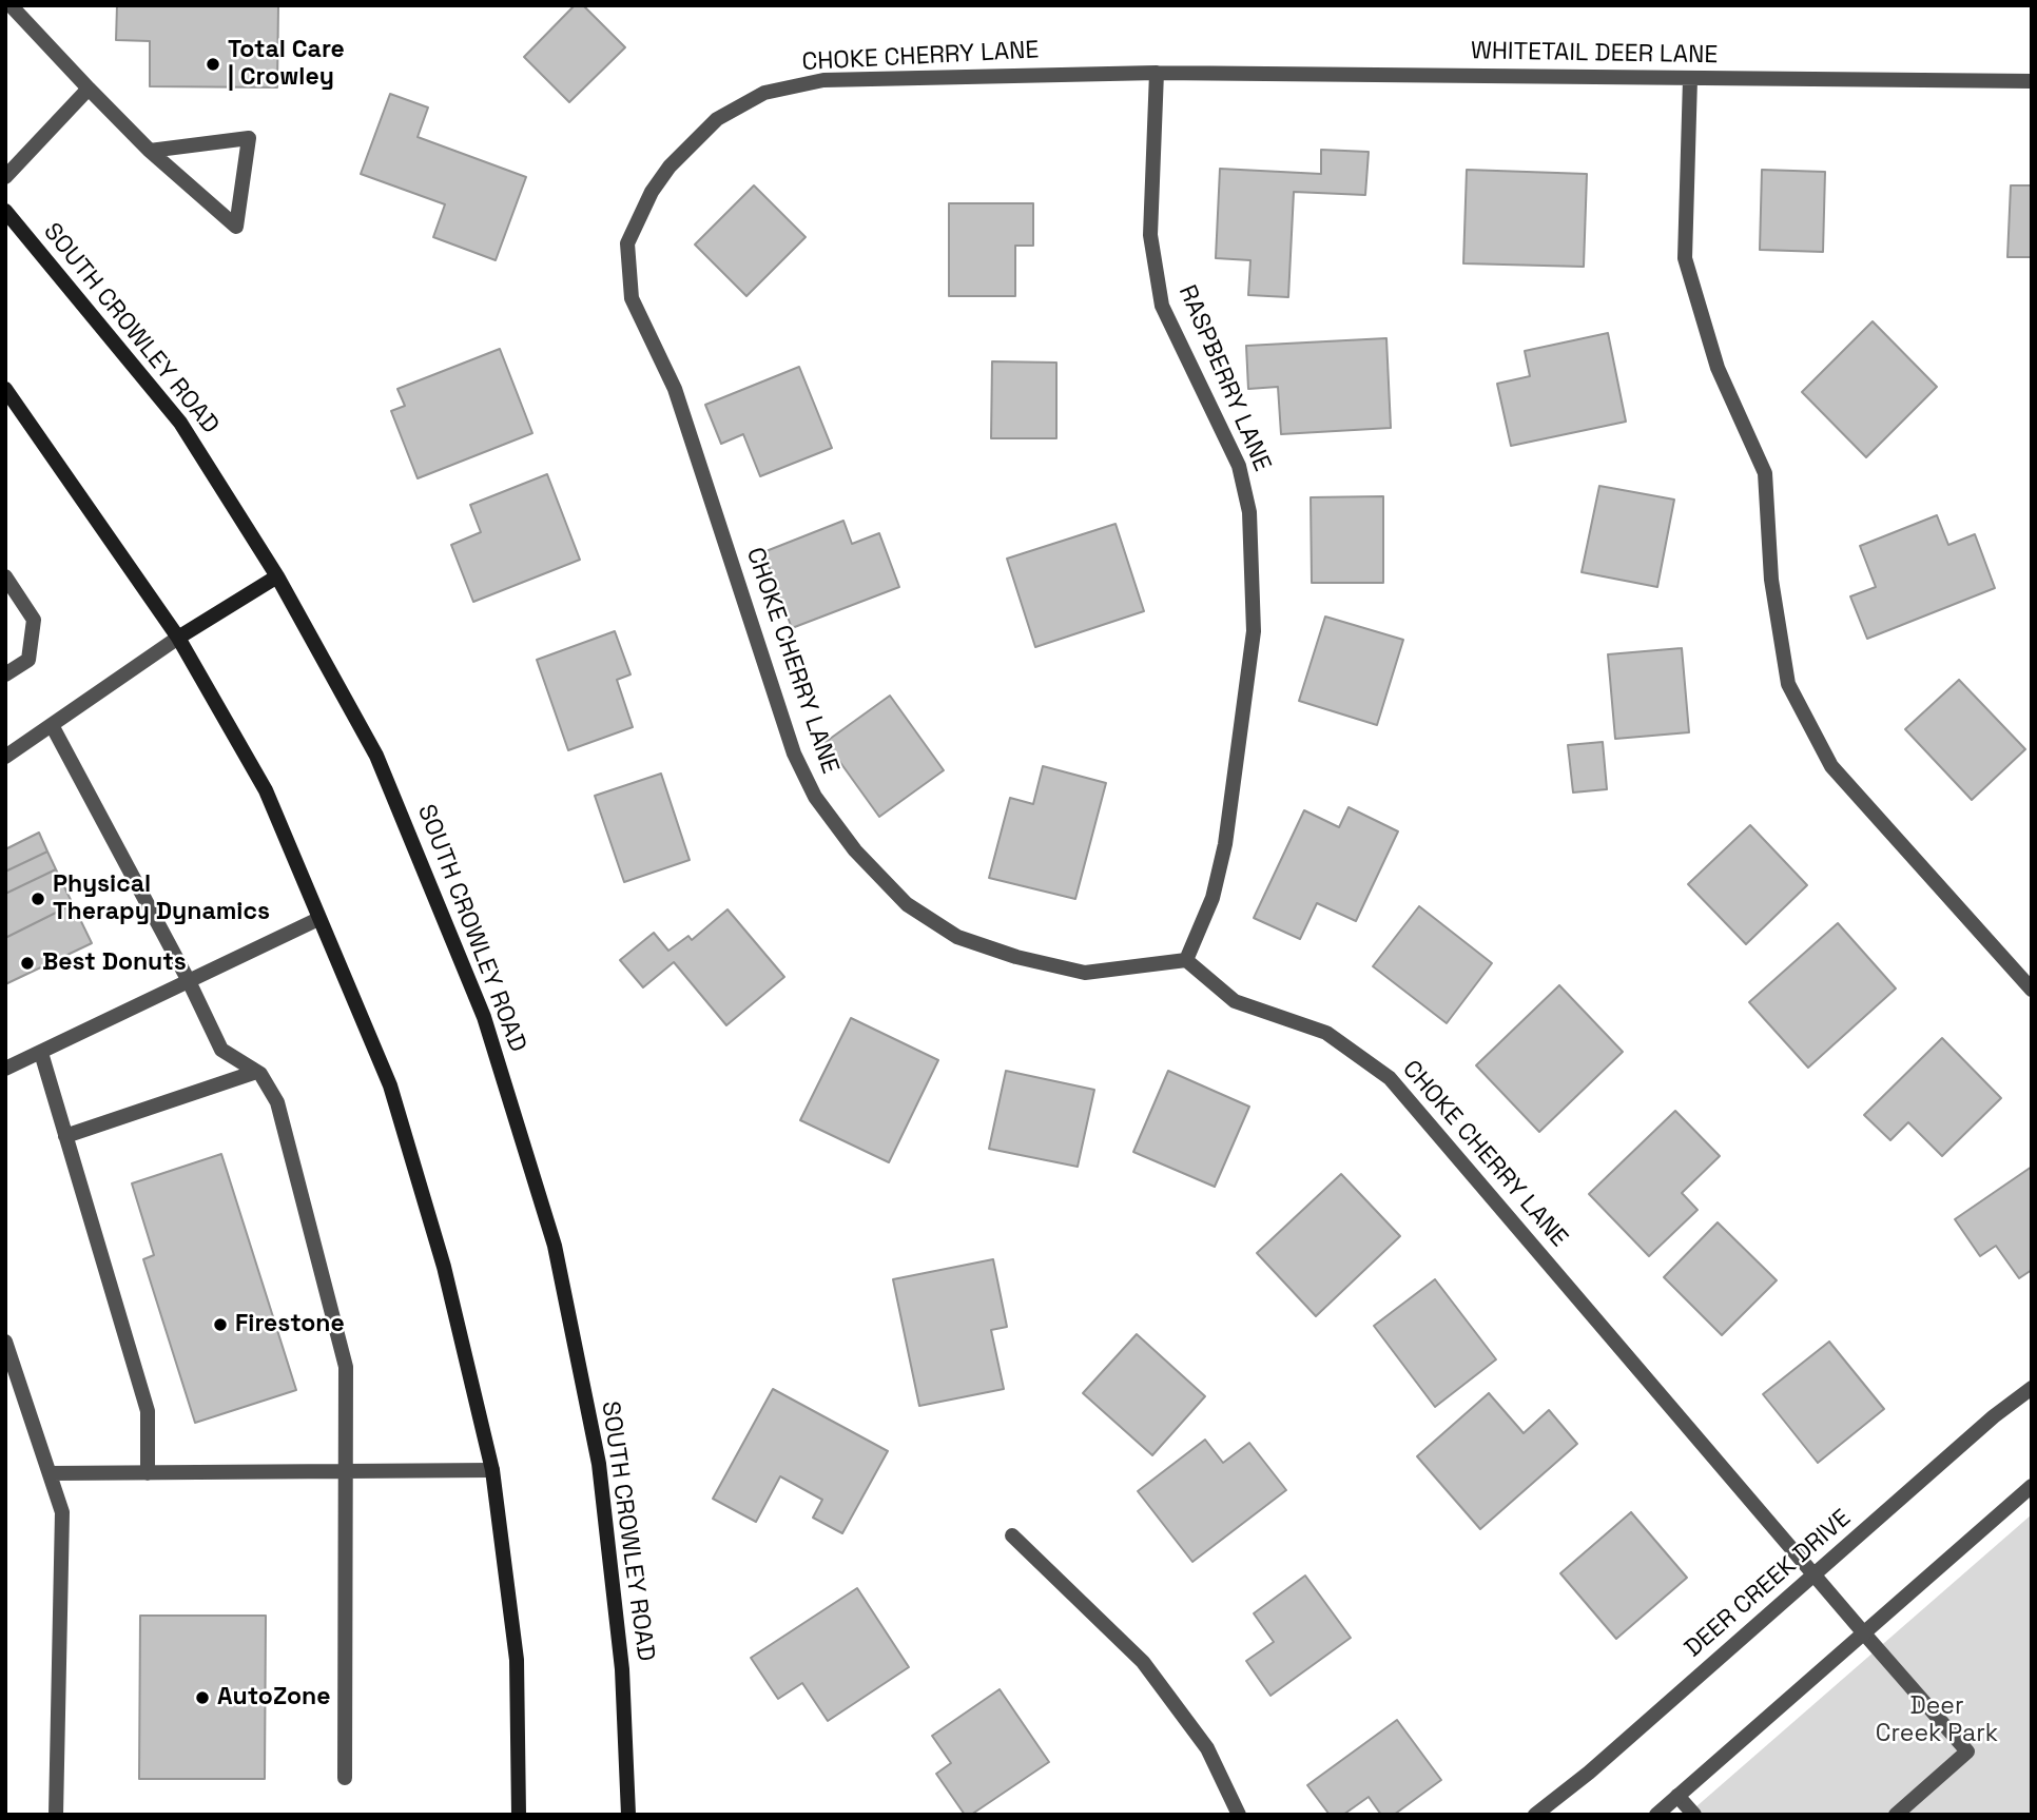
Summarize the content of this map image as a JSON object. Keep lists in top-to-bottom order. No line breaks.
{"streets":{"main road":["SOUTH CROWLEY ROAD"],"street":["WHITETAIL DEER LANE","CHOKE CHERRY LANE","RASPBERRY LANE","DEER CREEK DRIVE"]},"crossings":[["WHITETAIL DEER LANE","CHOKE CHERRY LANE"],["WHITETAIL DEER LANE","RASPBERRY LANE"],["CHOKE CHERRY LANE","RASPBERRY LANE"],["CHOKE CHERRY LANE","DEER CREEK DRIVE"]],"parks":["Deer Creek Park"],"places":["Total Care | Crowley","Physical Therapy Dynamics","Best Donuts","Firestone","AutoZone"]}
